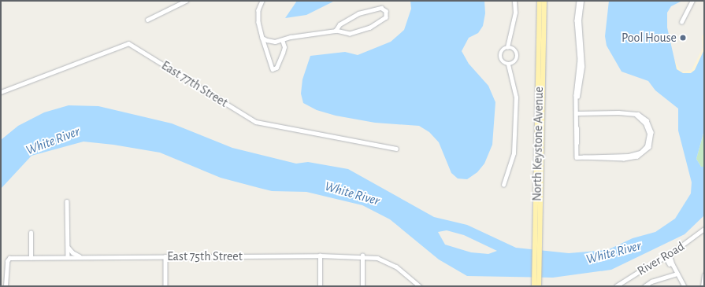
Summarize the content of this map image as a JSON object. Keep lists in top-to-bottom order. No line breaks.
{"streets":{"main road":["North Keystone Avenue"],"street":["East 77th Street","East 75th Street","River Road"]},"water":["White River"],"places":["Pool House"]}
